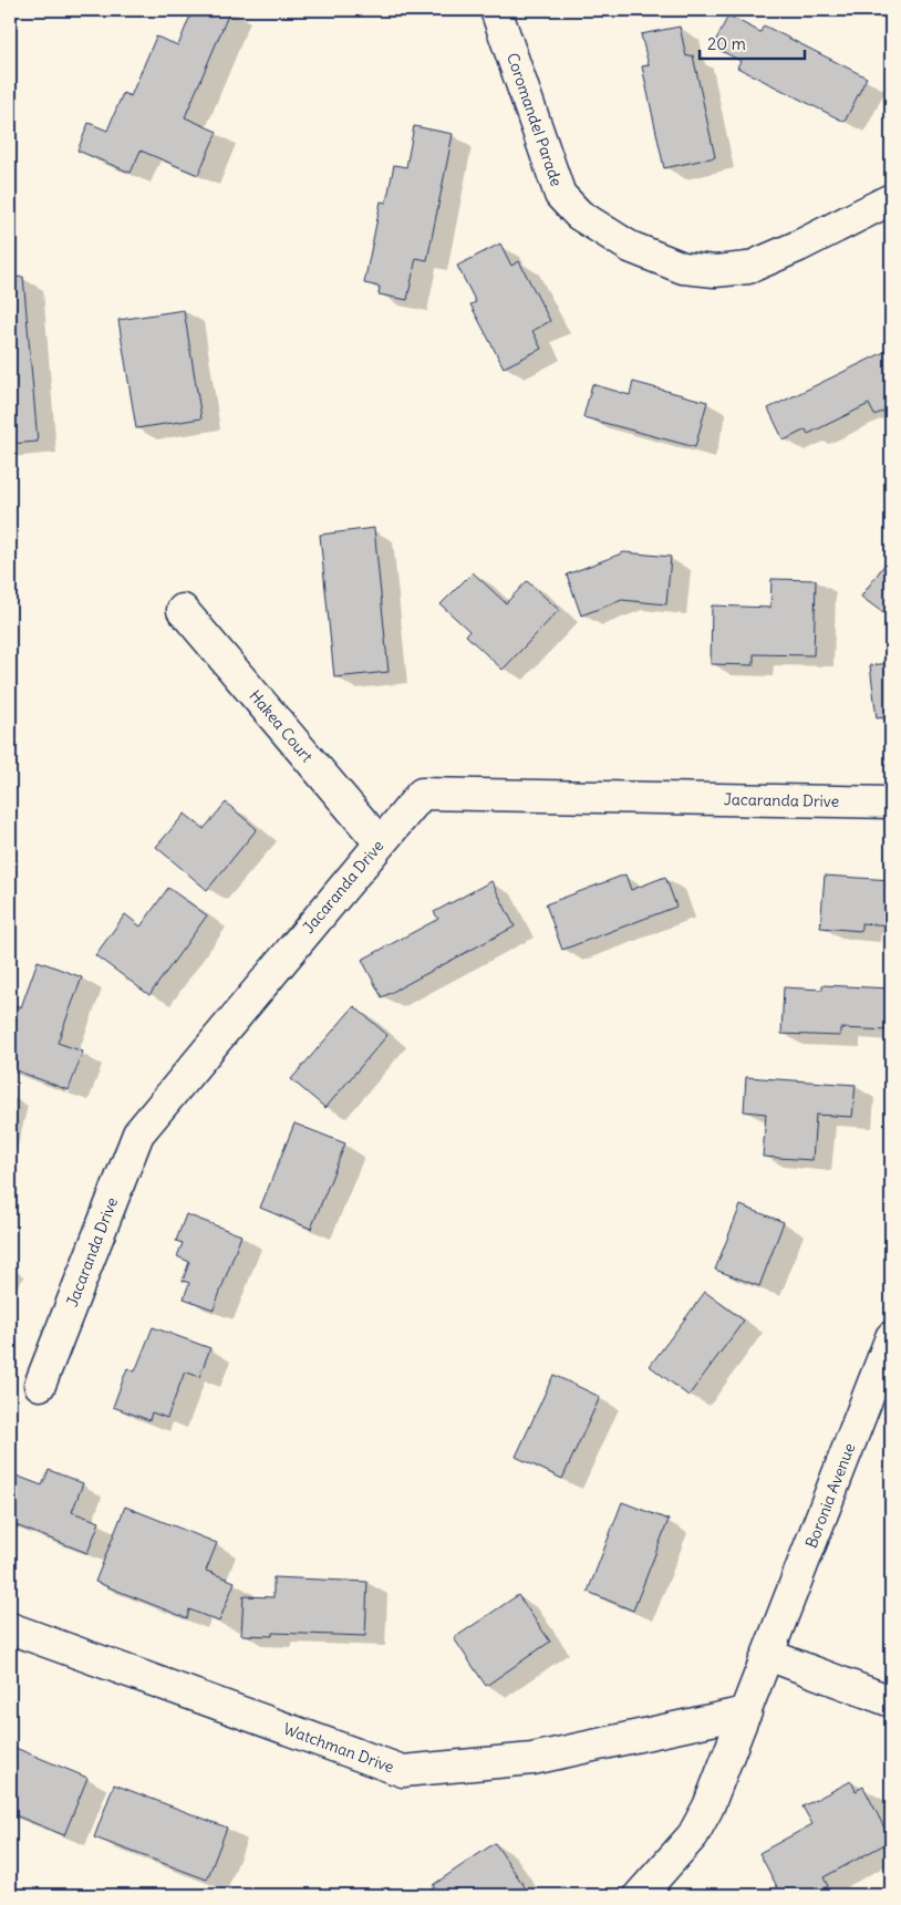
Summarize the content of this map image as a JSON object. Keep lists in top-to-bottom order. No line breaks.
{"streets":{"street":["Coromandel Parade","Hakea Court","Jacaranda Drive","Boronia Avenue","Watchman Drive"]},"crossings":[["Hakea Court","Jacaranda Drive"],["Boronia Avenue","Watchman Drive"]],"scale_bar":"20 m"}
